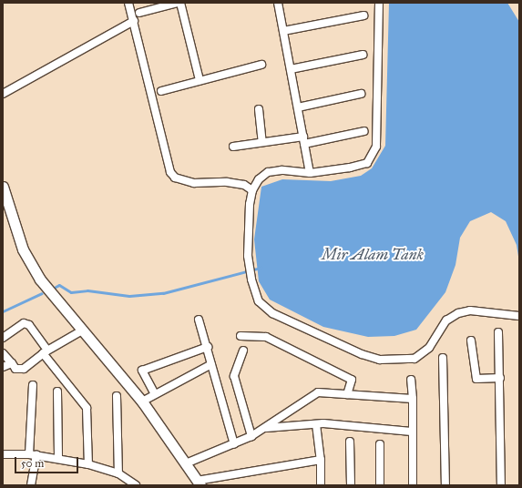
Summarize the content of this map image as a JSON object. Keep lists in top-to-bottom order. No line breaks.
{"water":["Mir Alam Tank"],"scale_bar":"50 m"}
